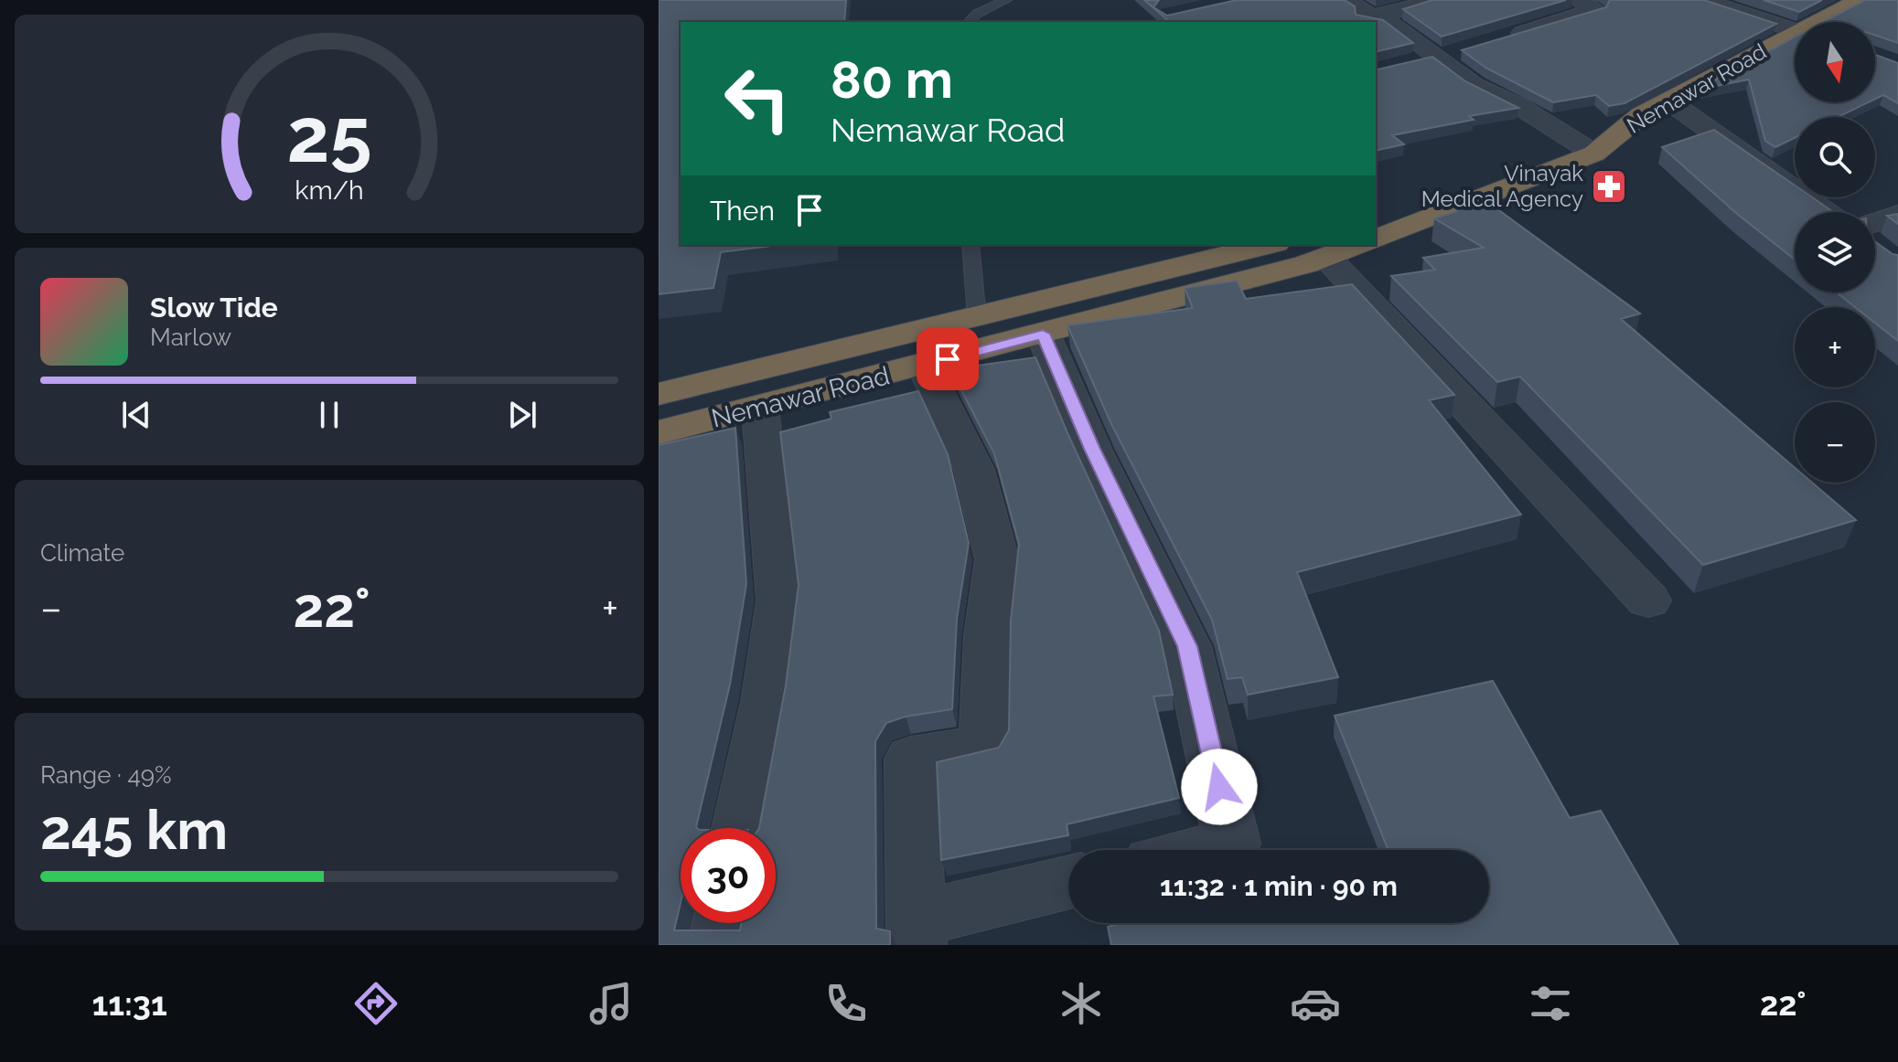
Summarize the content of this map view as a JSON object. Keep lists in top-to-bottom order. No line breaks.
{"streets":{"highway":["Nemawar Road"]},"places":{"pharmacy":["Vinayak Medical Agency"]},"north":"bottom","page":{"map_buttons":["+","−"],"turn":["80 m","Nemawar Road"],"then":"Then","song":["Slow Tide","Marlow"],"tile":["Climate",["Range · 49%","245 km"]],"heat":["−","22°","+"],"limit":"30","trip":"11:32 · 1 min · 90 m","tabs":["11:31","22°"],"gauge":["25","km/h"]}}
